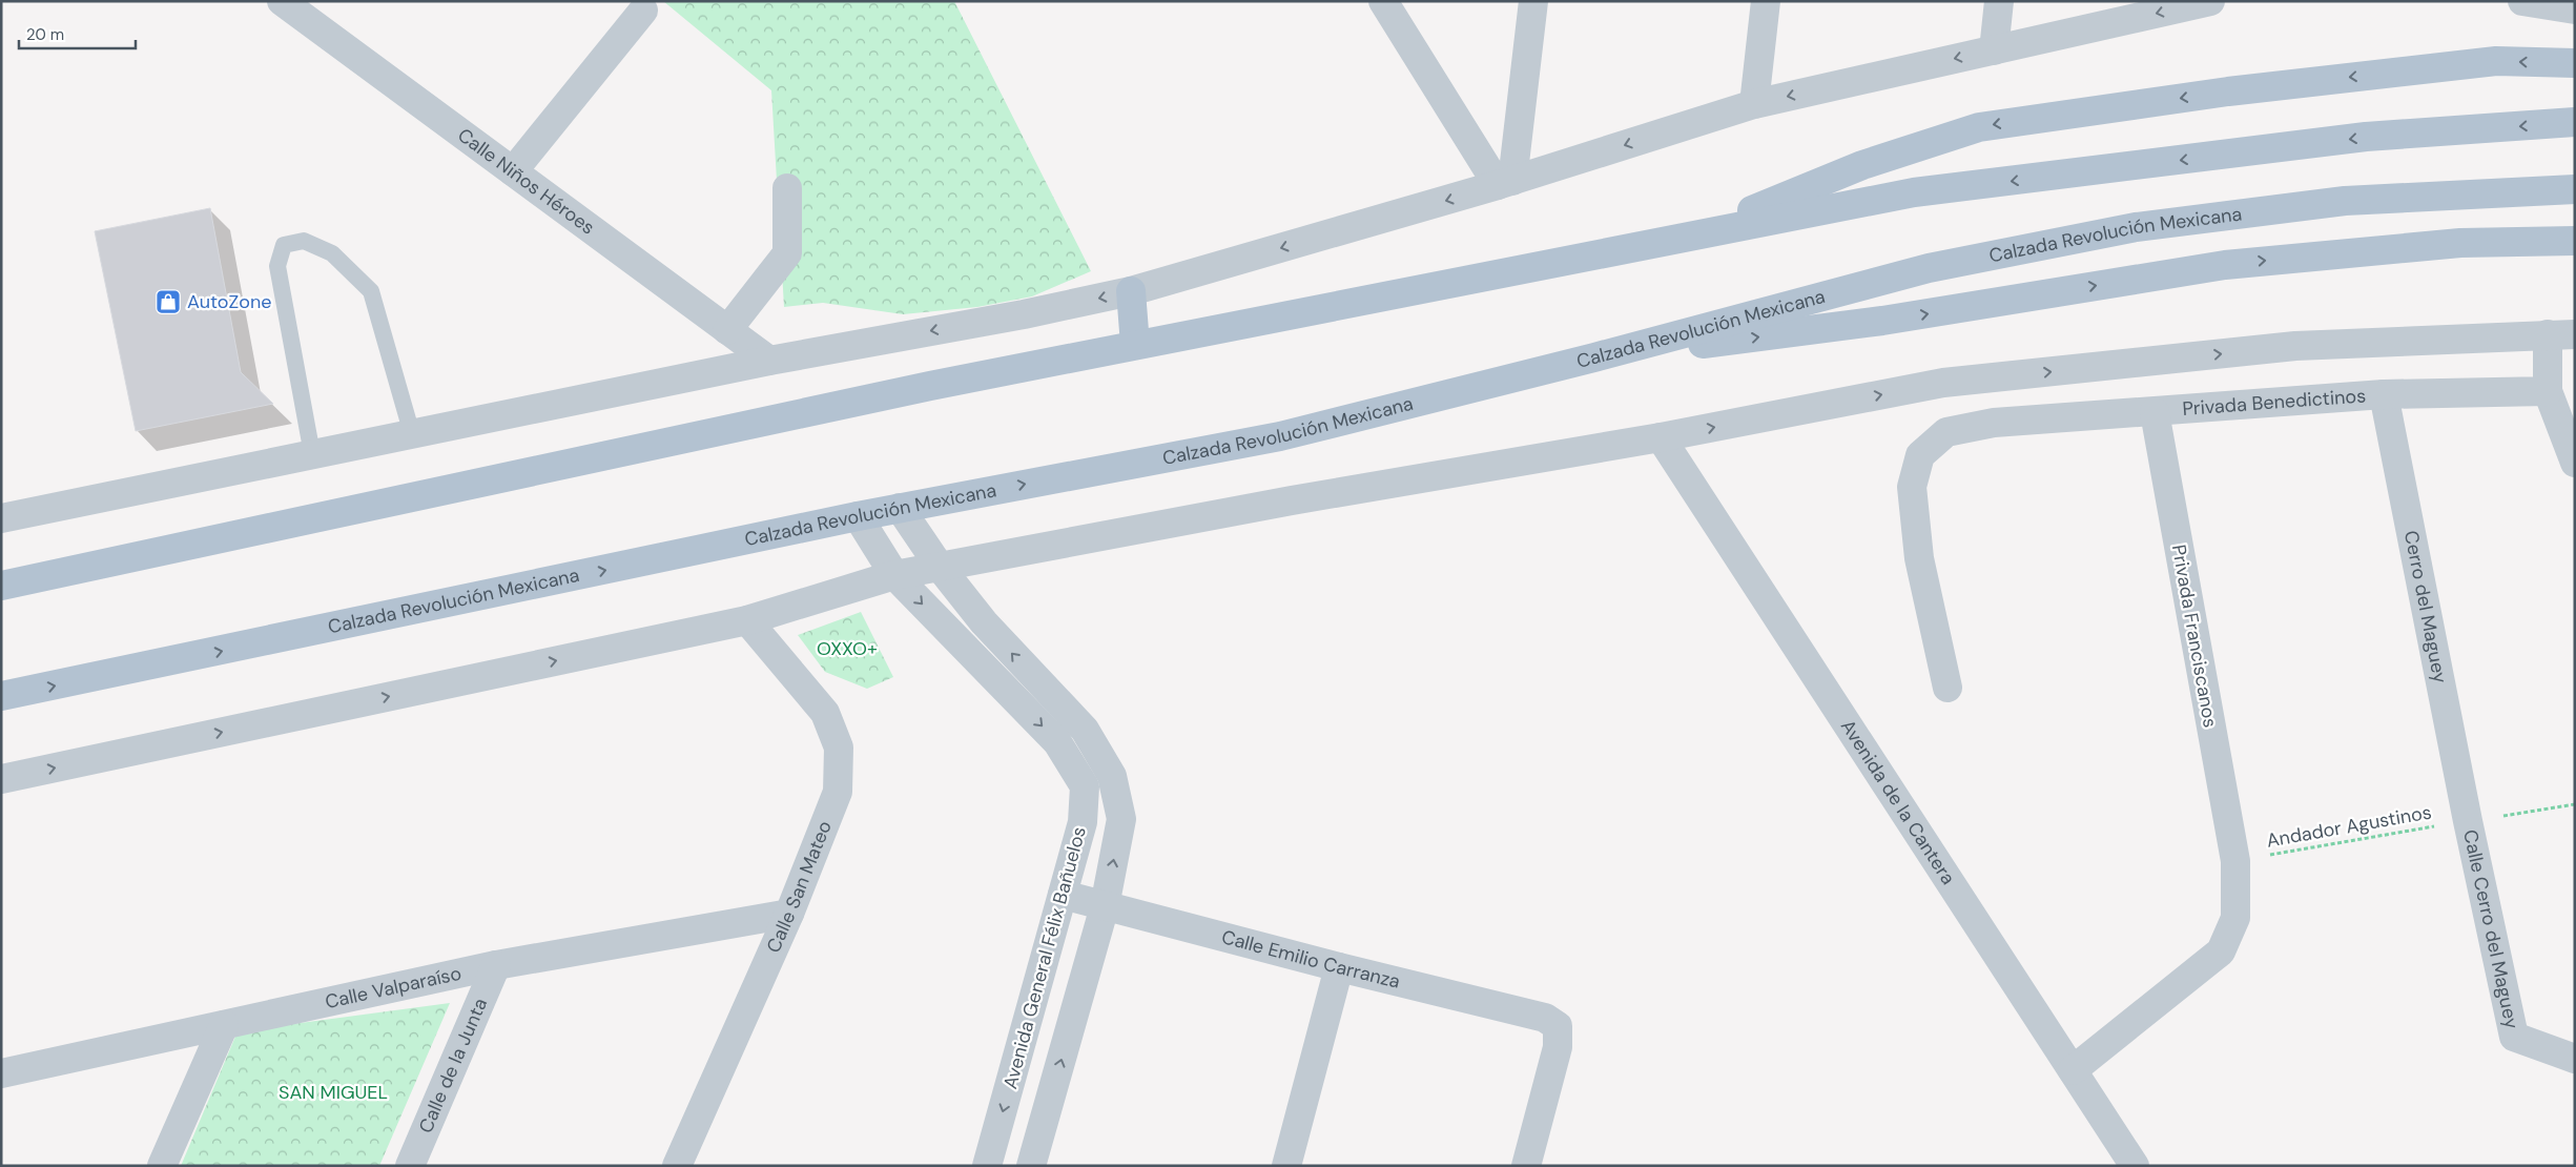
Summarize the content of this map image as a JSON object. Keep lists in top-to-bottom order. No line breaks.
{"streets":{"main road":["Calzada Revolución Mexicana"],"street":["Calle Niños Héroes","Privada Benedictinos","Cerro del Maguey","Privada Franciscanos","Avenida de la Cantera","Calle San Mateo","Calle Cerro del Maguey","Avenida General Félix Bañuelos","Calle Emilio Carranza","Calle Valparaíso","Calle de la Junta"],"path":["Andador Agustinos"]},"crossings":[["Privada Benedictinos","Cerro del Maguey"],["Privada Benedictinos","Privada Franciscanos"],["Cerro del Maguey","Andador Agustinos"],["Cerro del Maguey","Calle Cerro del Maguey"],["Privada Franciscanos","Avenida de la Cantera"],["Privada Franciscanos","Andador Agustinos"],["Andador Agustinos","Calle Cerro del Maguey"],["Calle San Mateo","Calle Valparaíso"],["Avenida General Félix Bañuelos","Calle Emilio Carranza"],["Calle Valparaíso","Calle de la Junta"]],"parks":["OXXO+","SAN MIGUEL"],"places":{"shop":["AutoZone"]},"scale_bar":"20 m"}
